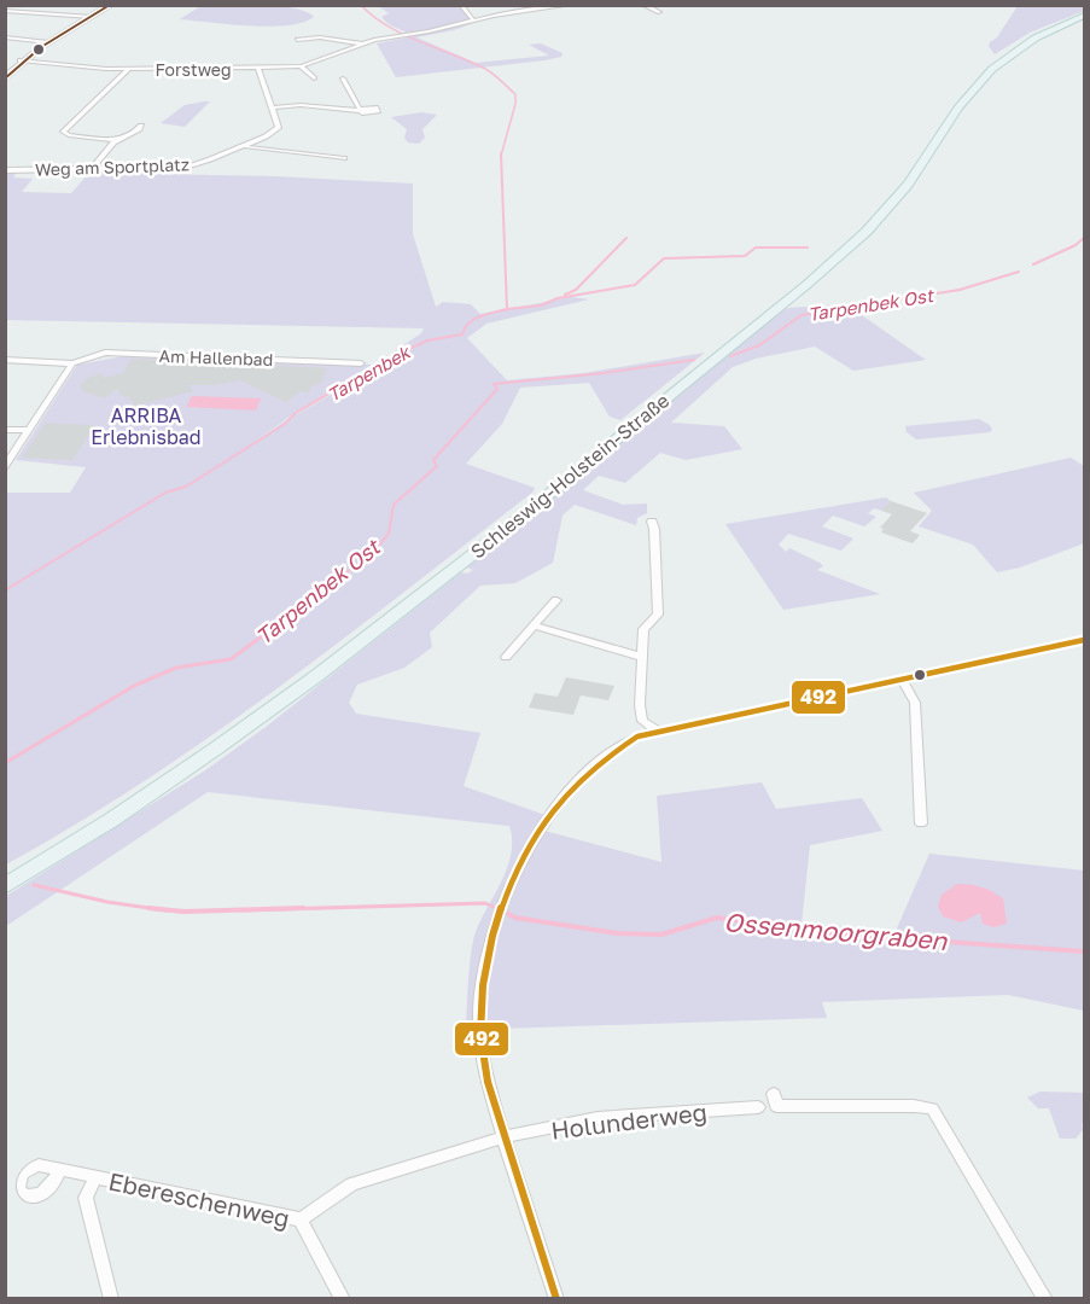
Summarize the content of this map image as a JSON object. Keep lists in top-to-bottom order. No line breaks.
{"streets":{"main road":["Schleswig-Holstein-Straße"],"street":["Forstweg","Weg am Sportplatz","Am Hallenbad","Holunderweg","Ebereschenweg"]},"crossings":[["Holunderweg","Ebereschenweg"]],"water":["Tarpenbek Ost","Tarpenbek","Ossenmoorgraben"],"parks":["ARRIBA Erlebnisbad"],"lines":["transit line 492"]}
